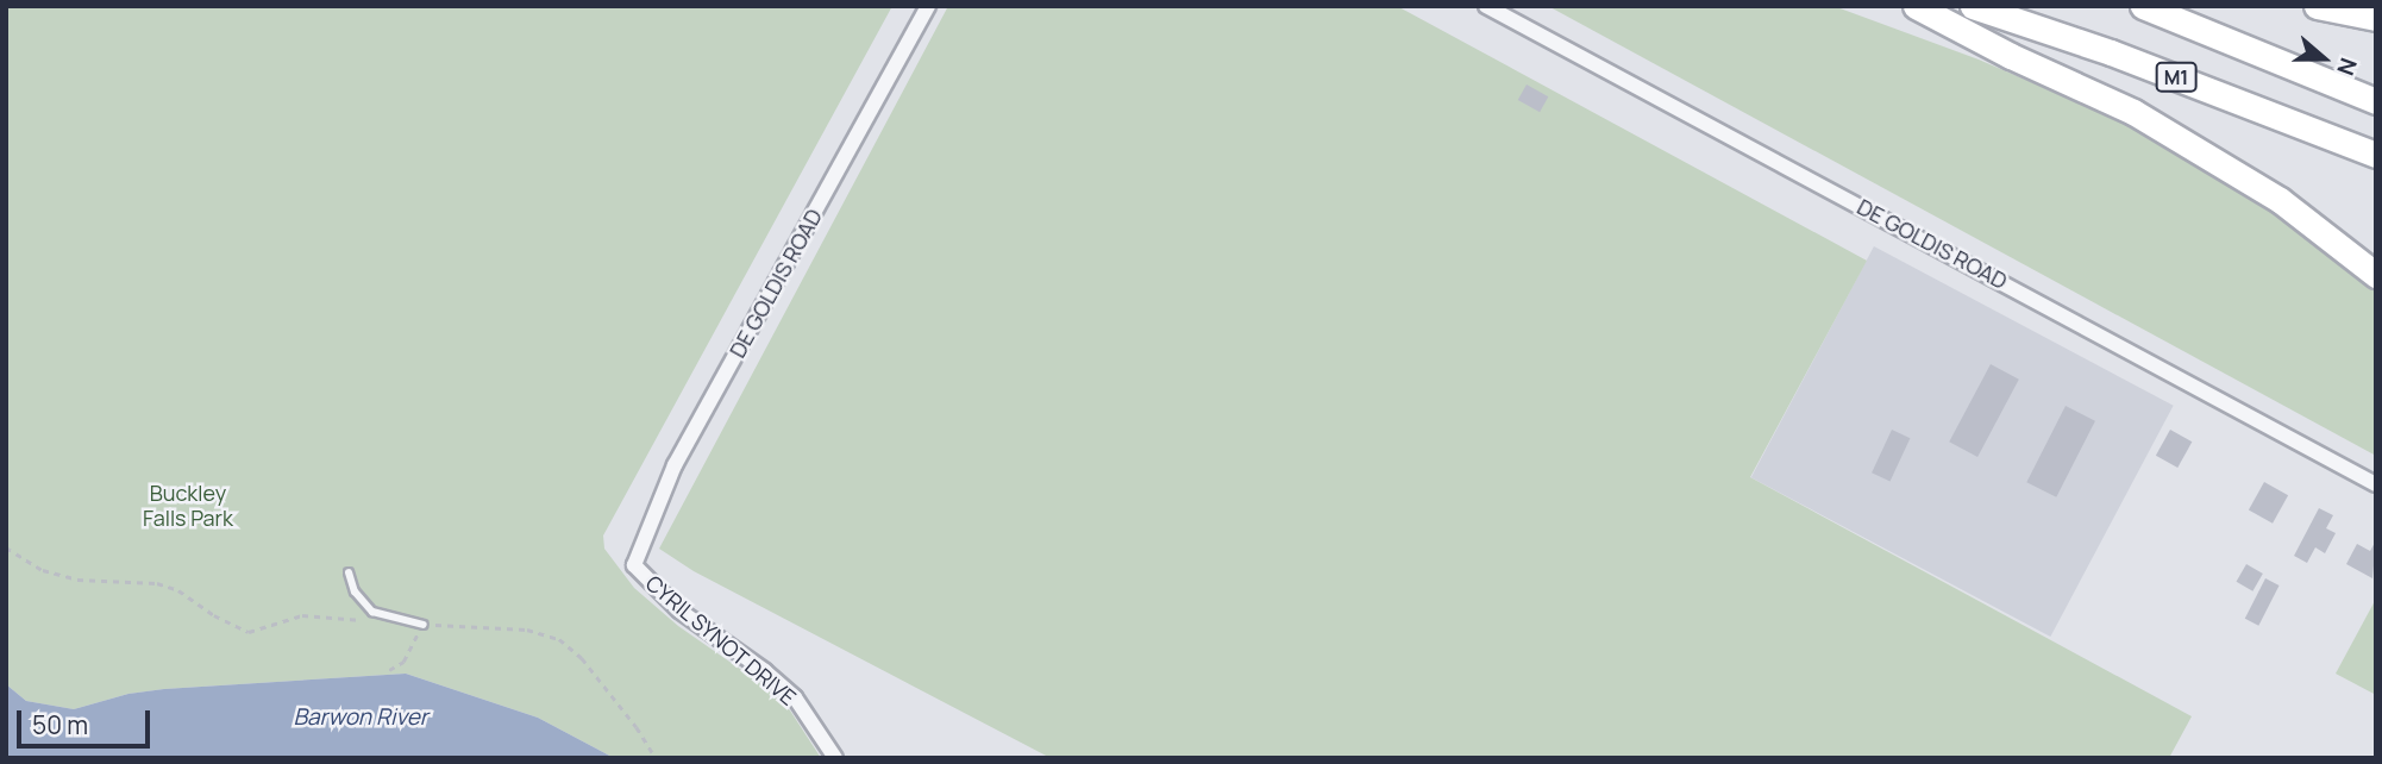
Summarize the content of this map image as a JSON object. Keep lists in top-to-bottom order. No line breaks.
{"streets":{"highway":["M1"],"street":["DE GOLDIS ROAD","CYRIL SYNOT DRIVE"]},"crossings":[["DE GOLDIS ROAD","CYRIL SYNOT DRIVE"]],"water":["Barwon River"],"parks":["Buckley Falls Park"],"scale_bar":"50 m","north":"right"}
